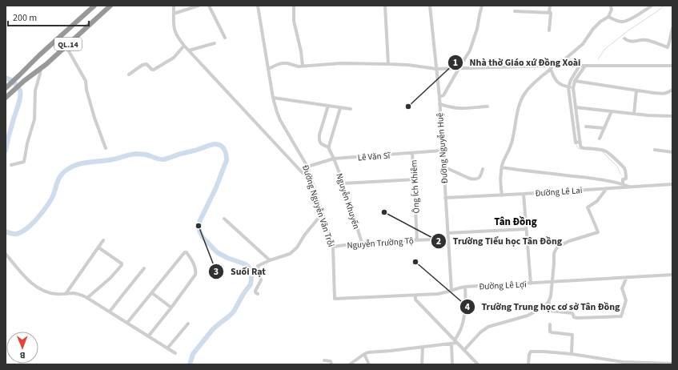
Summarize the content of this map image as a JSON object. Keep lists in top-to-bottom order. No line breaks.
{"streets":{"highway":["QL.14"],"street":["Đường Nguyễn Huệ","Lê Văn Sĩ","Ông Ích Khiêm","Đường Lê Lai","Nguyễn Khuyến","Đường Nguyễn Văn Trỗi","Nguyễn Trường Tộ","Đường Lê Lợi"]},"crossings":[["Đường Nguyễn Huệ","Lê Văn Sĩ"],["Đường Nguyễn Huệ","Đường Lê Lai"],["Đường Nguyễn Huệ","Nguyễn Trường Tộ"],["Đường Nguyễn Huệ","Đường Lê Lợi"],["Lê Văn Sĩ","Ông Ích Khiêm"],["Lê Văn Sĩ","Nguyễn Khuyến"],["Lê Văn Sĩ","Đường Nguyễn Văn Trỗi"],["Ông Ích Khiêm","Nguyễn Trường Tộ"],["Nguyễn Khuyến","Nguyễn Trường Tộ"],["Đường Nguyễn Văn Trỗi","Nguyễn Trường Tộ"],["Đường Nguyễn Văn Trỗi","Đường Lê Lợi"]],"districts":["Tân Đồng"],"places":["Nhà thờ Giáo xứ Đồng Xoài","Trường Tiểu học Tân Đồng","Suối Rạt","Trường Trung học cơ sở Tân Đồng"],"scale_bar":"200 m","north":"bottom"}
